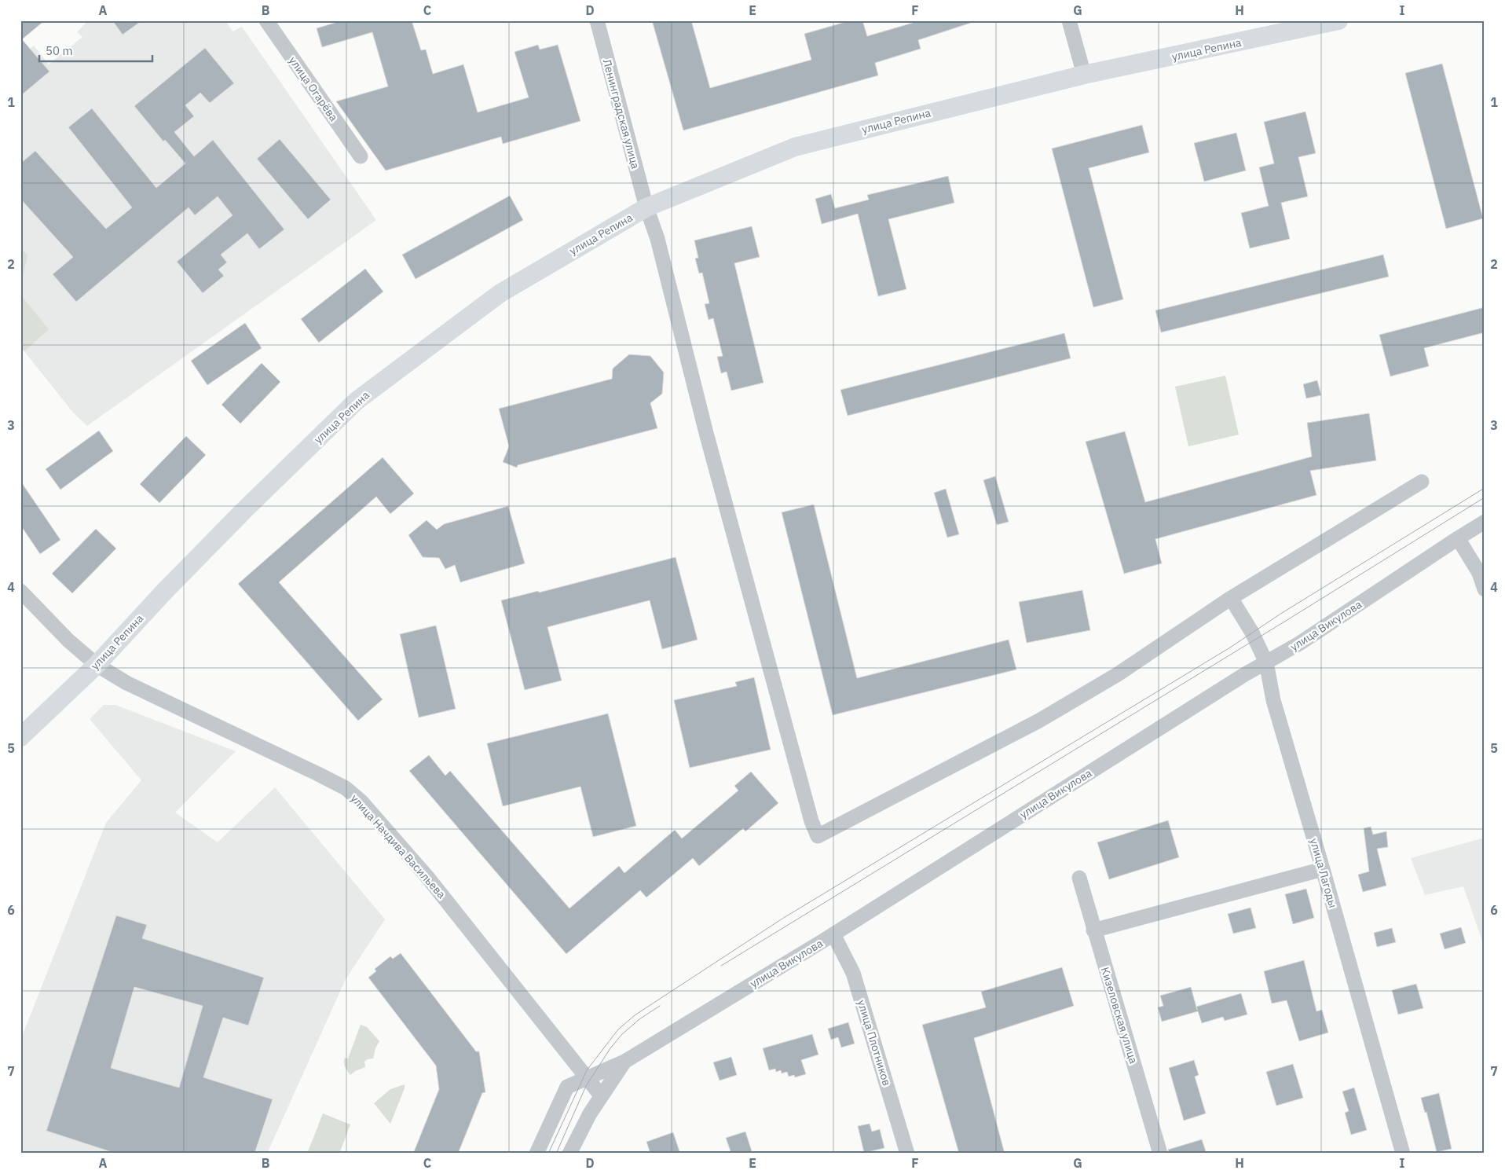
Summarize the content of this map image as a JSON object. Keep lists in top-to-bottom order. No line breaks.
{"streets":{"main road":["улица Репина"],"street":["улица Огарёва","Ленинградская улица","улица Викулова","улица Начдива Васильева","улица Лагоды","Кизеловская улица","улица Плотников"]},"crossings":[["улица Репина","Ленинградская улица"],["улица Репина","улица Начдива Васильева"],["Ленинградская улица","улица Лагоды"],["улица Викулова","улица Начдива Васильева"],["улица Викулова","улица Лагоды"],["улица Викулова","улица Плотников"]],"scale_bar":"50 m","grid":{"columns":["A","B","C","D","E","F","G","H","I"],"rows":["1","2","3","4","5","6","7"]}}
